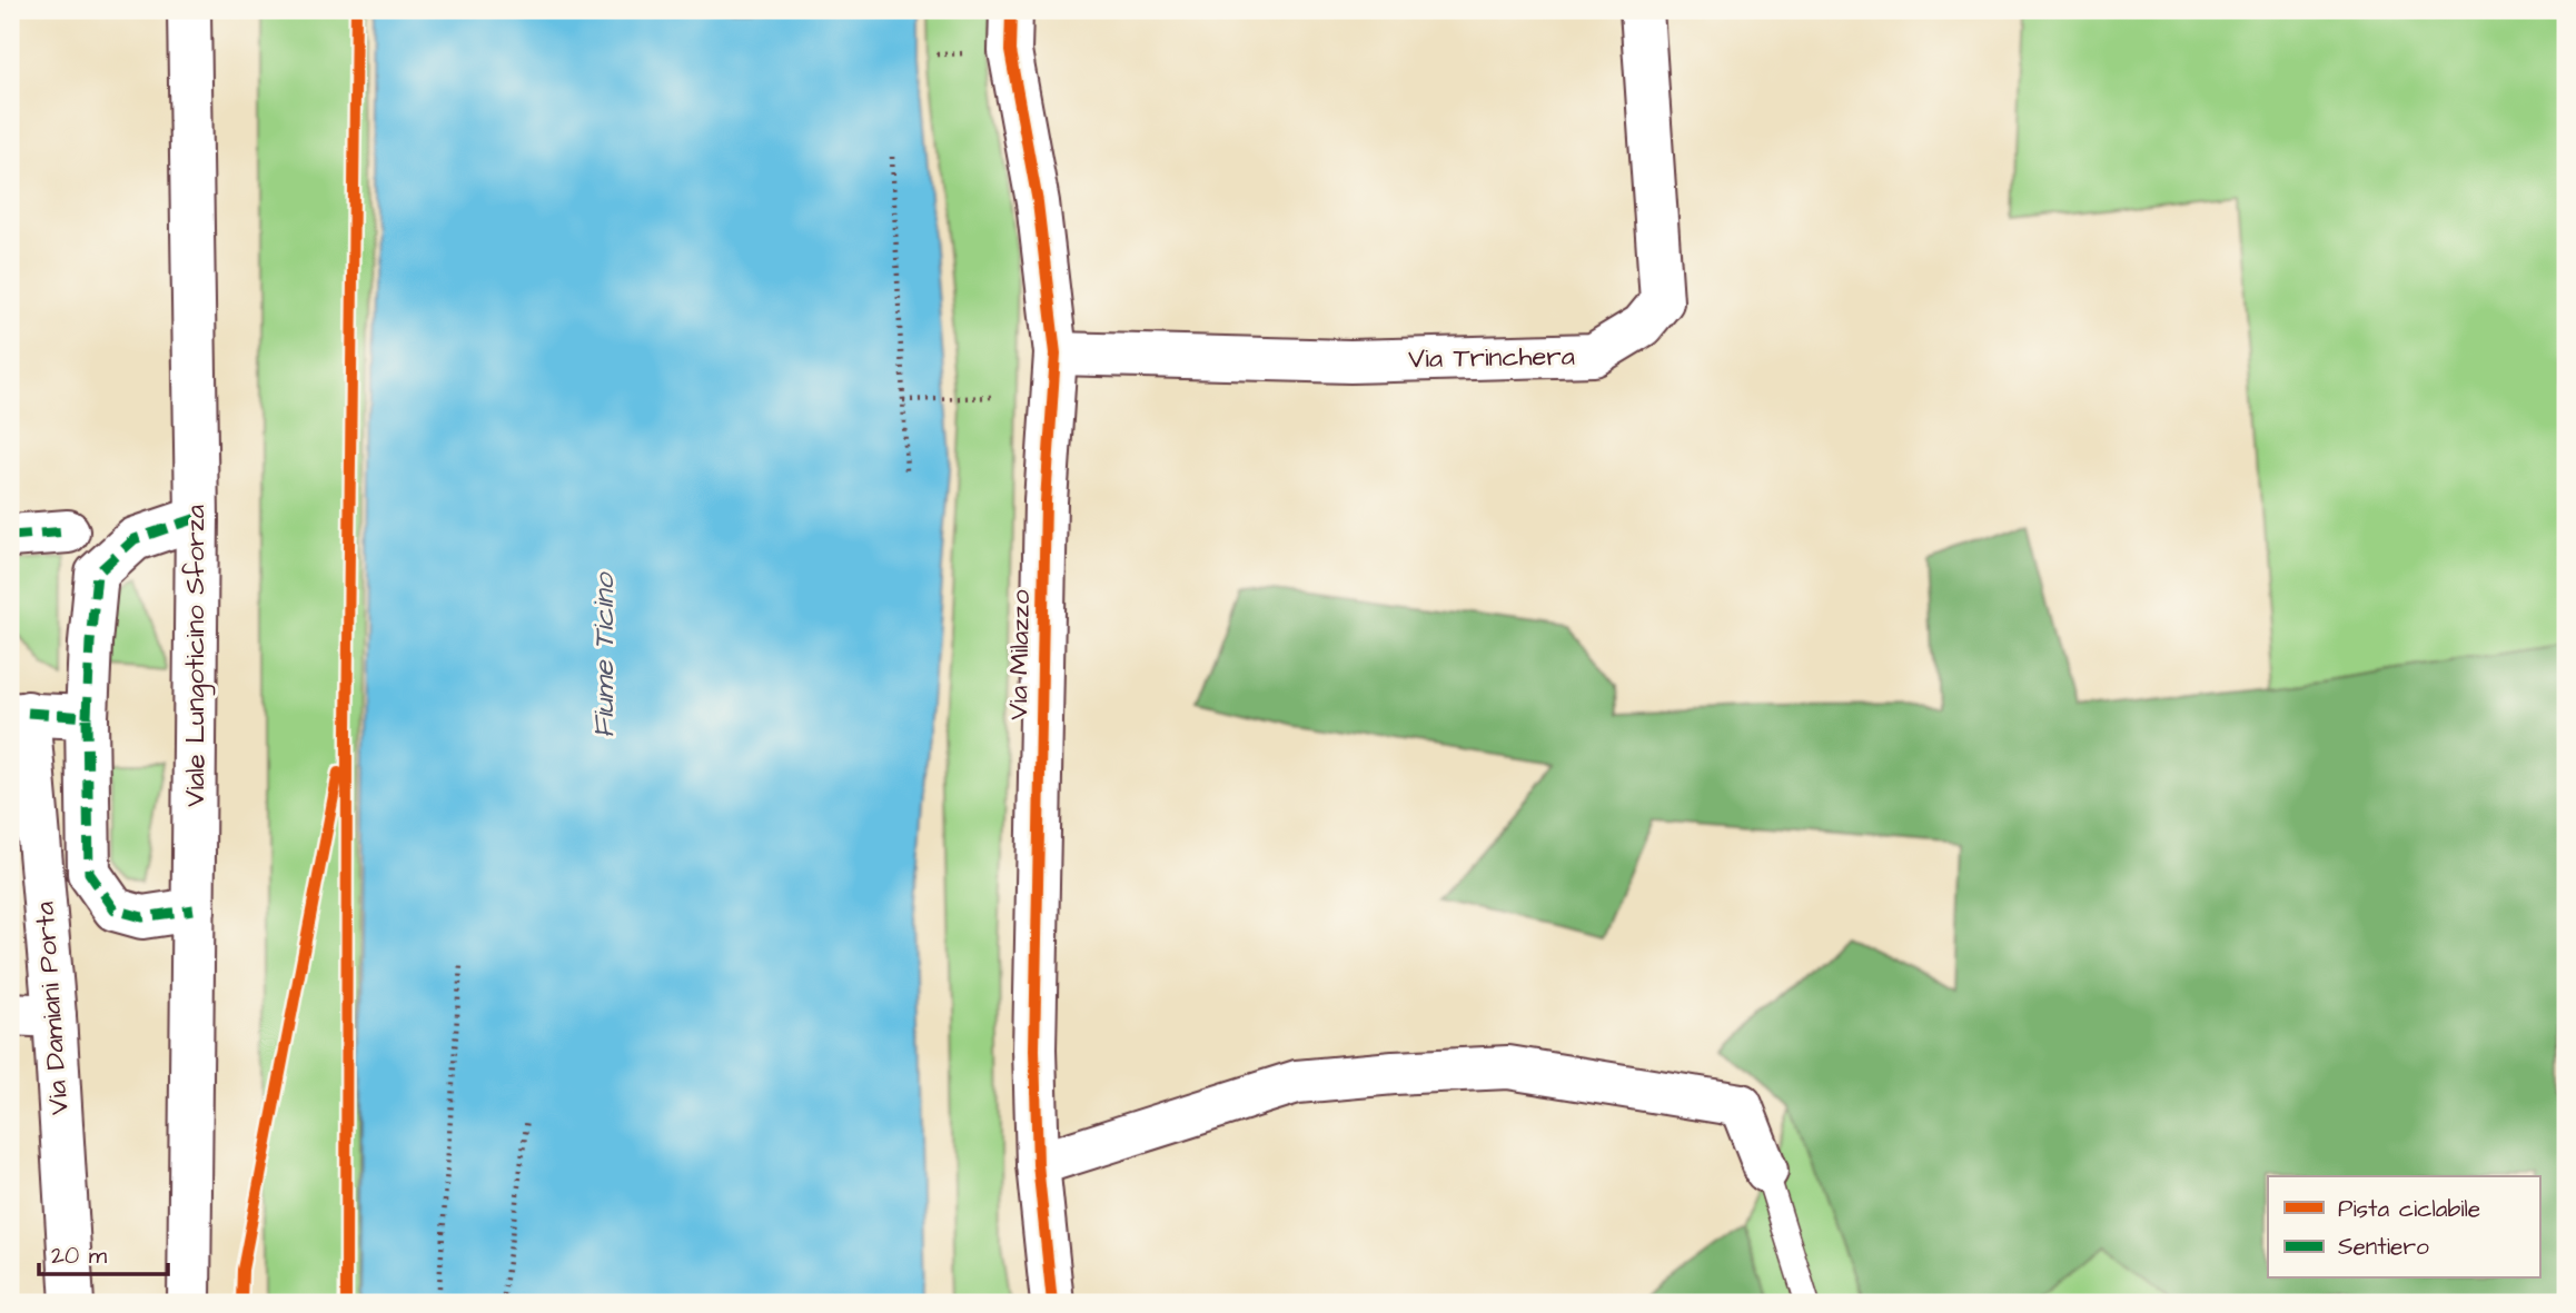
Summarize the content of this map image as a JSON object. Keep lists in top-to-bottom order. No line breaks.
{"streets":{"street":["Via Trinchera","Via Milazzo","Viale Lungoticino Sforza","Via Damiani Porta"]},"crossings":[["Via Trinchera","Via Milazzo"]],"water":["Fiume Ticino"],"legend":["Pista ciclabile","Sentiero"],"scale_bar":"20 m"}
